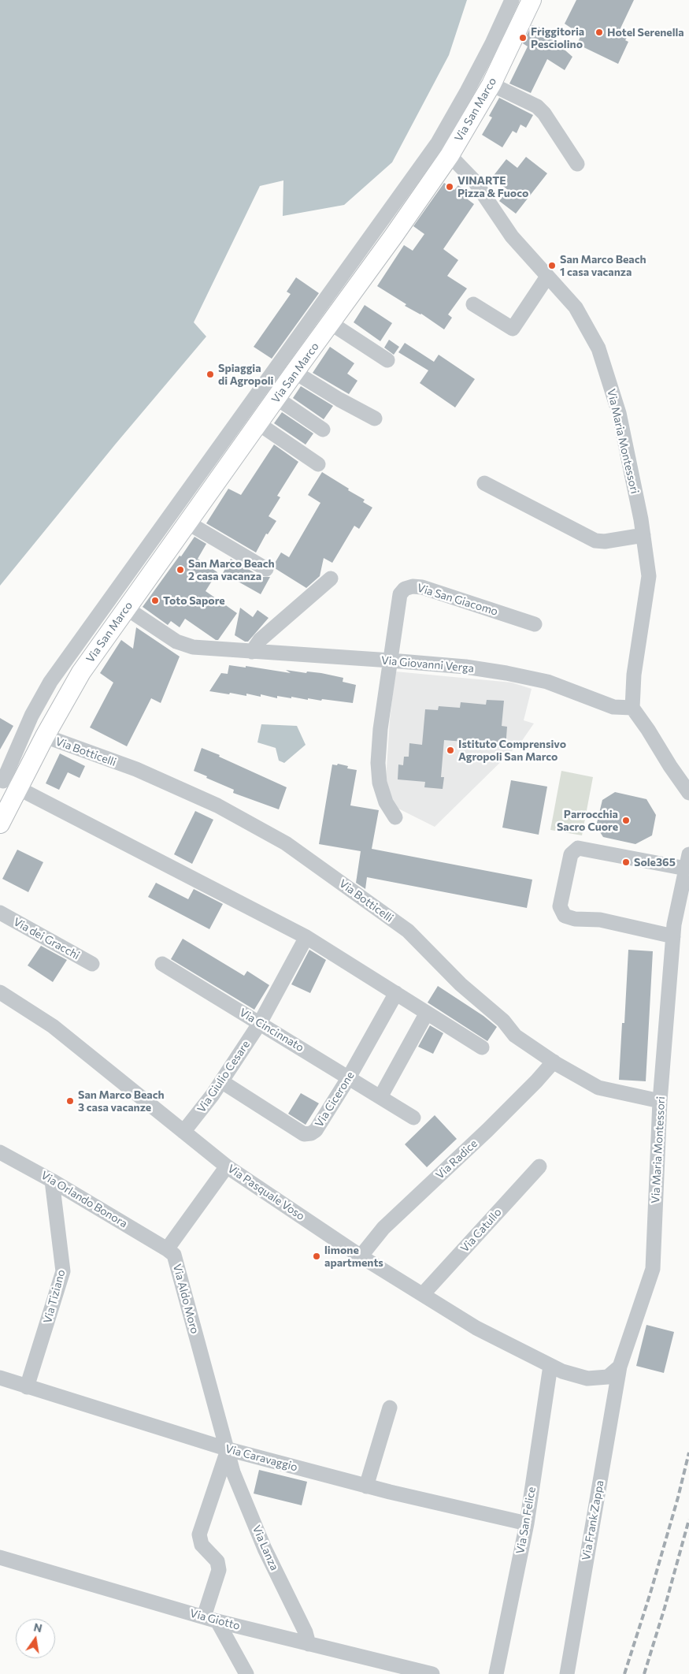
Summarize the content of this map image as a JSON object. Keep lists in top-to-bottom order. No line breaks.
{"streets":{"main road":["Via San Marco"],"street":["Via Maria Montessori","Via San Giacomo","Via Giovanni Verga","Via Botticelli","Via dei Gracchi","Via Cincinnato","Via Giulio Cesare","Via Cicerone","Via Radice","Via Pasquale Voso","Via Orlando Bonora","Via Catullo","Via Tiziano","Via Aldo Moro","Via Caravaggio","Via San Felice","Via Frank Zappa","Via Lanza","Via Giotto"]},"crossings":[["Via San Marco","Via Maria Montessori"],["Via San Marco","Via Giovanni Verga"],["Via San Marco","Via Botticelli"],["Via Maria Montessori","Via Giovanni Verga"],["Via Maria Montessori","Via Botticelli"],["Via Maria Montessori","Via Frank Zappa"],["Via San Giacomo","Via Giovanni Verga"],["Via Botticelli","Via Radice"],["Via Cincinnato","Via Giulio Cesare"],["Via Cincinnato","Via Cicerone"],["Via Giulio Cesare","Via Cicerone"],["Via Giulio Cesare","Via Pasquale Voso"],["Via Radice","Via Pasquale Voso"],["Via Pasquale Voso","Via Catullo"],["Via Pasquale Voso","Via San Felice"],["Via Orlando Bonora","Via Tiziano"],["Via Orlando Bonora","Via Aldo Moro"],["Via Tiziano","Via Caravaggio"],["Via Aldo Moro","Via Caravaggio"],["Via Aldo Moro","Via Lanza"],["Via Caravaggio","Via San Felice"],["Via Caravaggio","Via Lanza"],["Via Lanza","Via Giotto"]],"places":["Hotel Serenella","Friggitoria Pesciolino","VINARTE Pizza & Fuoco","San Marco Beach 1 casa vacanza","Spiaggia di Agropoli","San Marco Beach 2 casa vacanza","Toto Sapore","Istituto Comprensivo Agropoli San Marco","Parrocchia Sacro Cuore","Sole365","San Marco Beach 3 casa vacanze","limone apartments"],"north":"top"}
